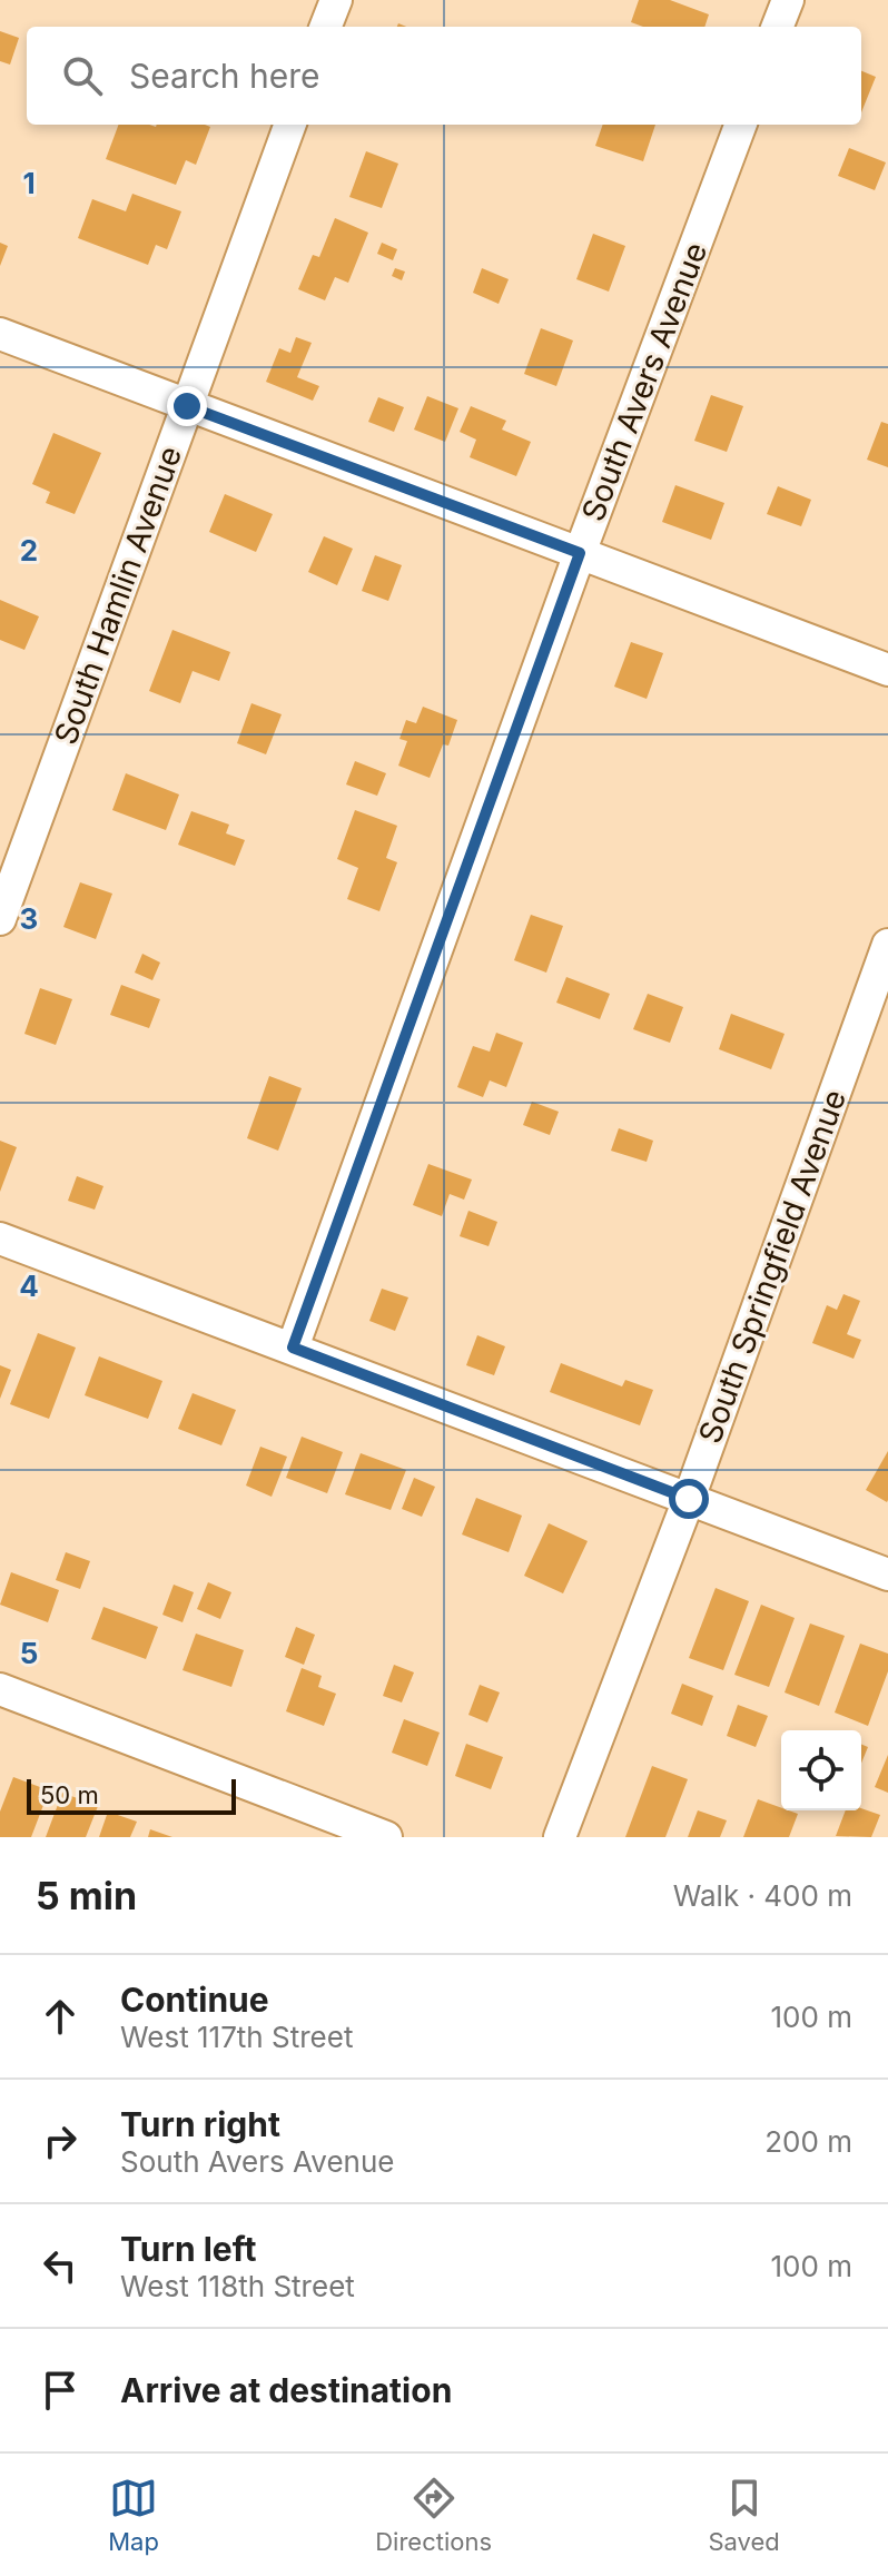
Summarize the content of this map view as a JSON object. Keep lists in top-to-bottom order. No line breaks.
{"streets":{"street":["South Avers Avenue","South Hamlin Avenue","South Springfield Avenue"]},"scale_bar":"50 m","page":{"search":"Search here","scale":"50 m","heading":["5 min","Walk · 400 m"],"list":[["Continue","West 117th Street","100 m"],["Turn right","South Avers Avenue","200 m"],["Turn left","West 118th Street","100 m"],"Arrive at destination"],"nav":["Map","Directions","Saved"]},"grid":{"rows":["1","2","3","4","5"]}}
